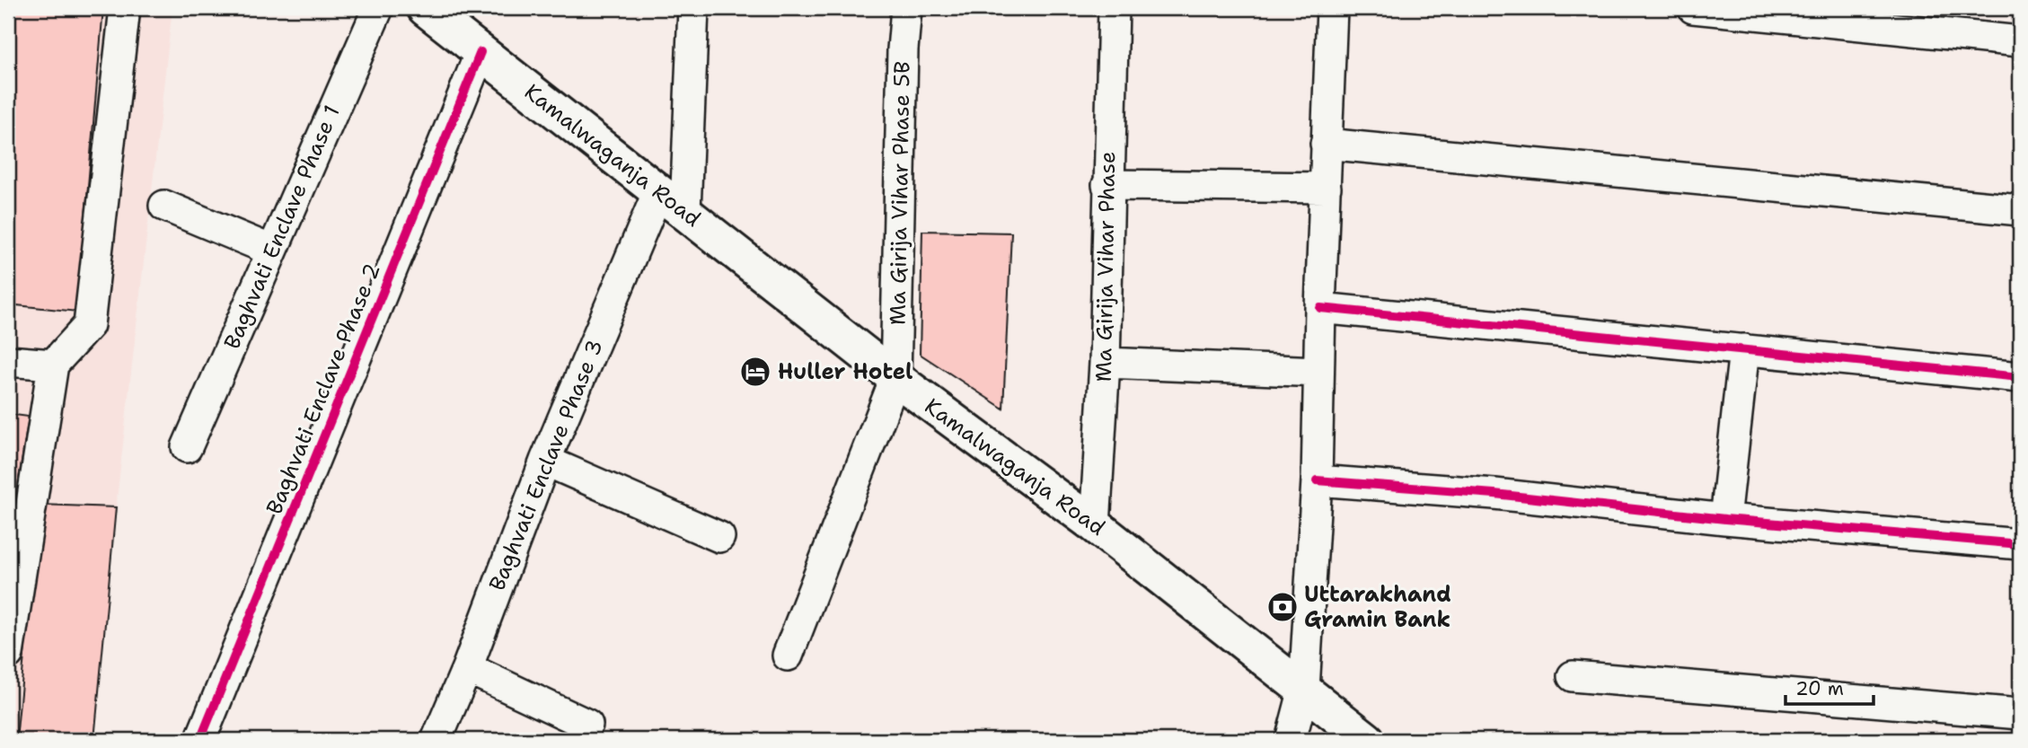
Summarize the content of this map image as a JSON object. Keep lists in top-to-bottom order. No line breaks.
{"streets":{"main road":["Kamalwaganja Road"],"street":["Ma Girija Vihar Phase 5B","Baghvati Enclave Phase 1","Ma Girija Vihar Phase","Baghvati Enclave Phase 2","Baghvati Enclave Phase 3"]},"crossings":[["Kamalwaganja Road","Ma Girija Vihar Phase 5B"],["Kamalwaganja Road","Ma Girija Vihar Phase"],["Kamalwaganja Road","Baghvati Enclave Phase 2"],["Kamalwaganja Road","Baghvati Enclave Phase 3"]],"places":{"hotel":["Huller Hotel"],"bank":["Uttarakhand Gramin Bank"]},"scale_bar":"20 m"}
